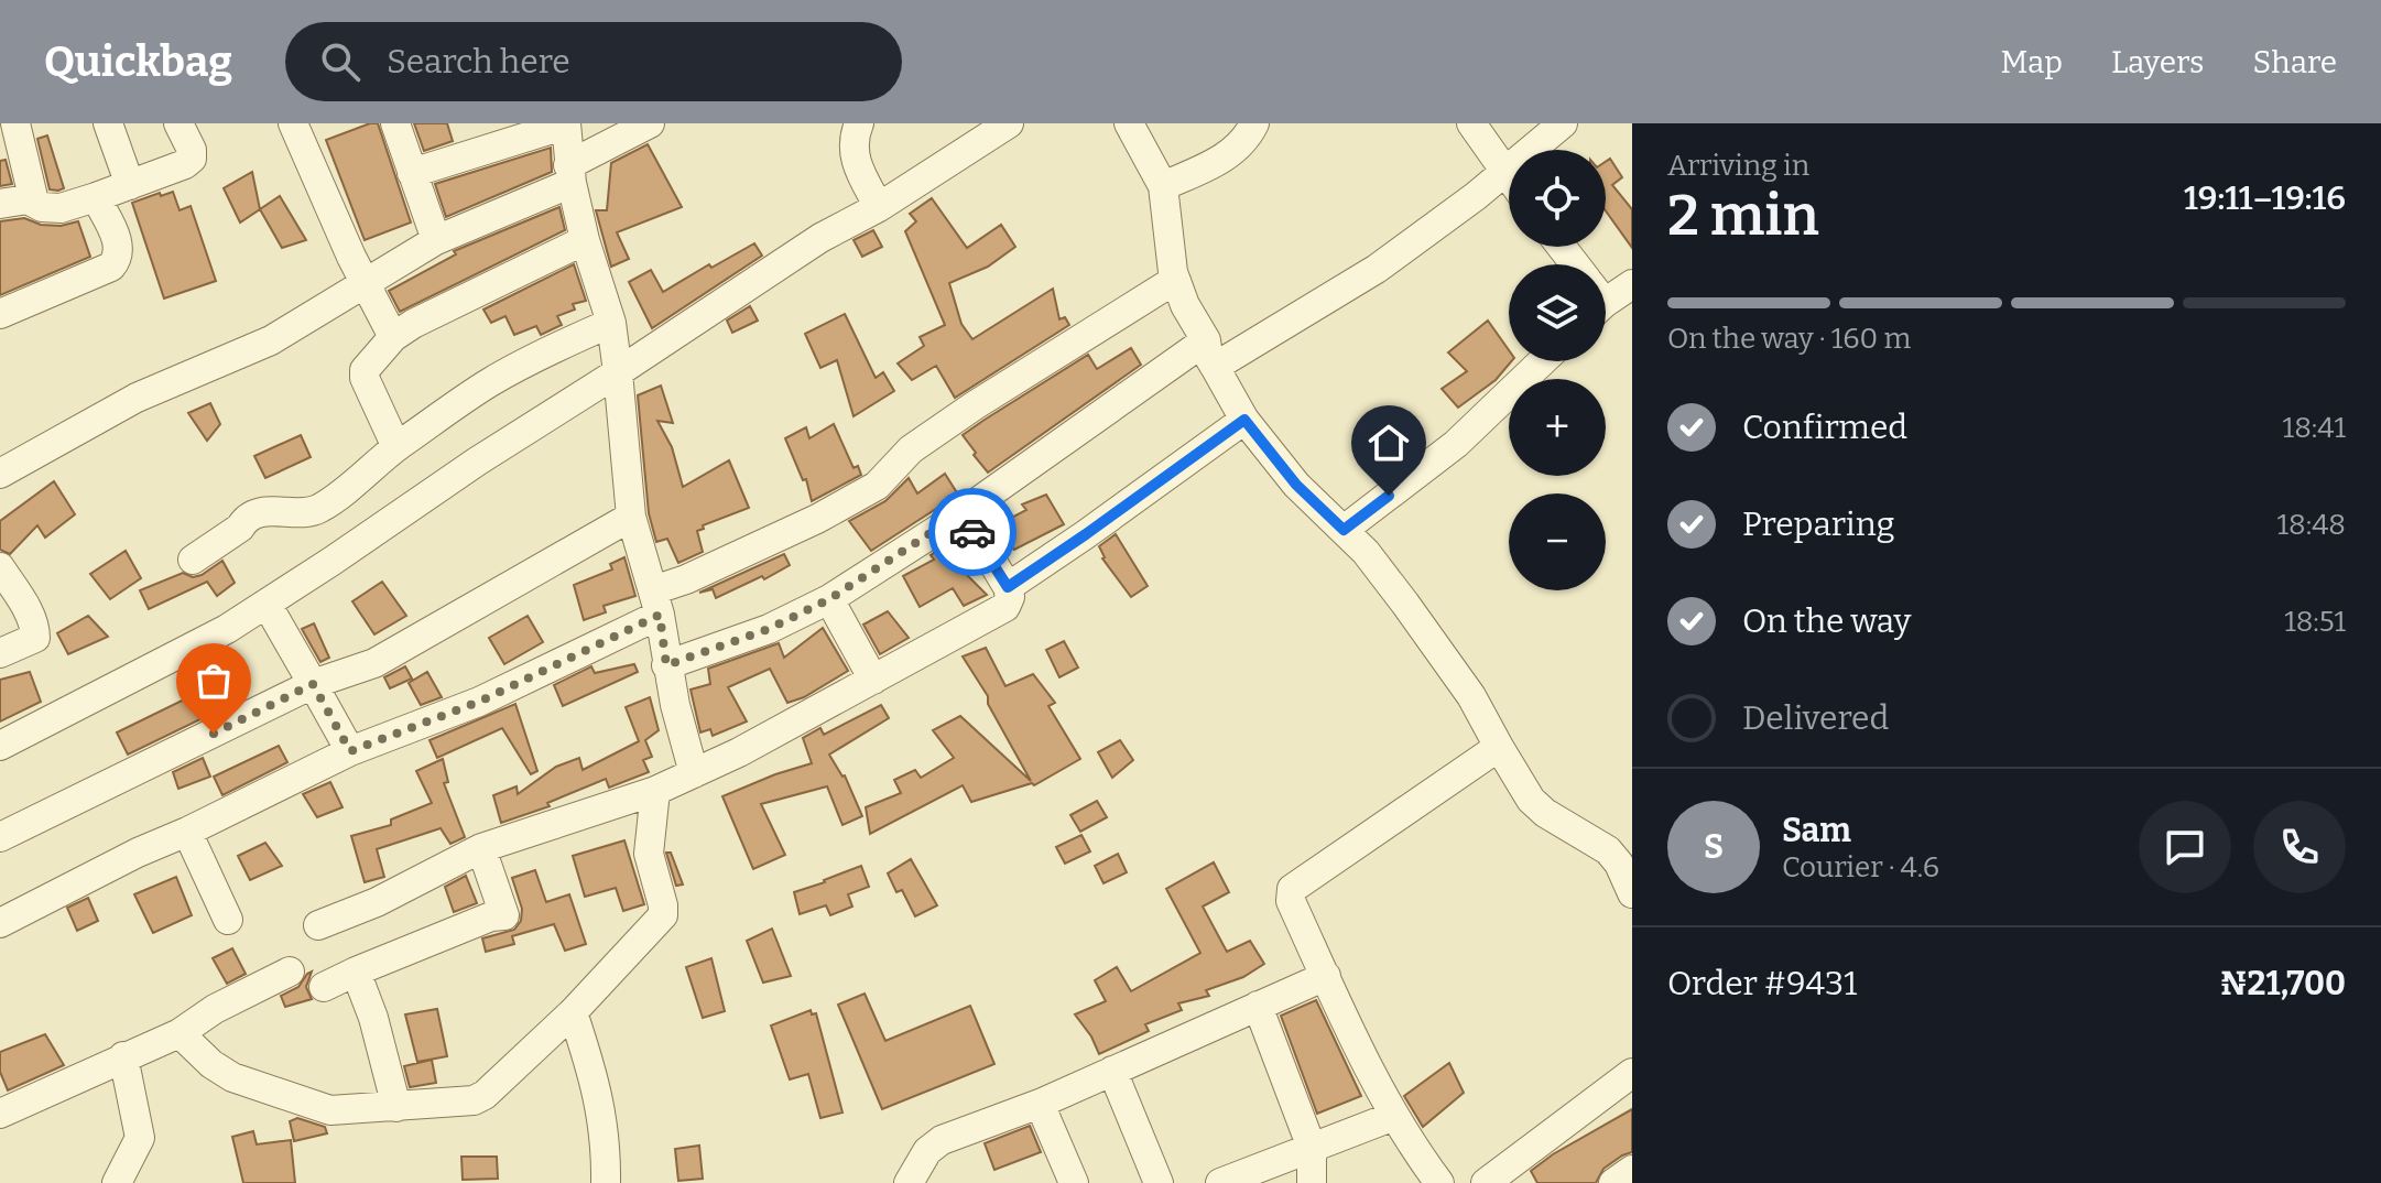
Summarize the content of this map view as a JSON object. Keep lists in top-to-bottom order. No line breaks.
{"page":{"header":"Quickbag","search":"Search here","nav":["Map","Layers","Share"],"heading":["2 min","Arriving in","19:11–19:16"],"panel":["Sam","Courier · 4.6","Order #9431","₦21,700"],"map_buttons":["+","−"],"bar":"On the way · 160 m","list":[["Confirmed","18:41"],["Preparing","18:48"],["On the way","18:51"],"Delivered"],"round":"S"}}
